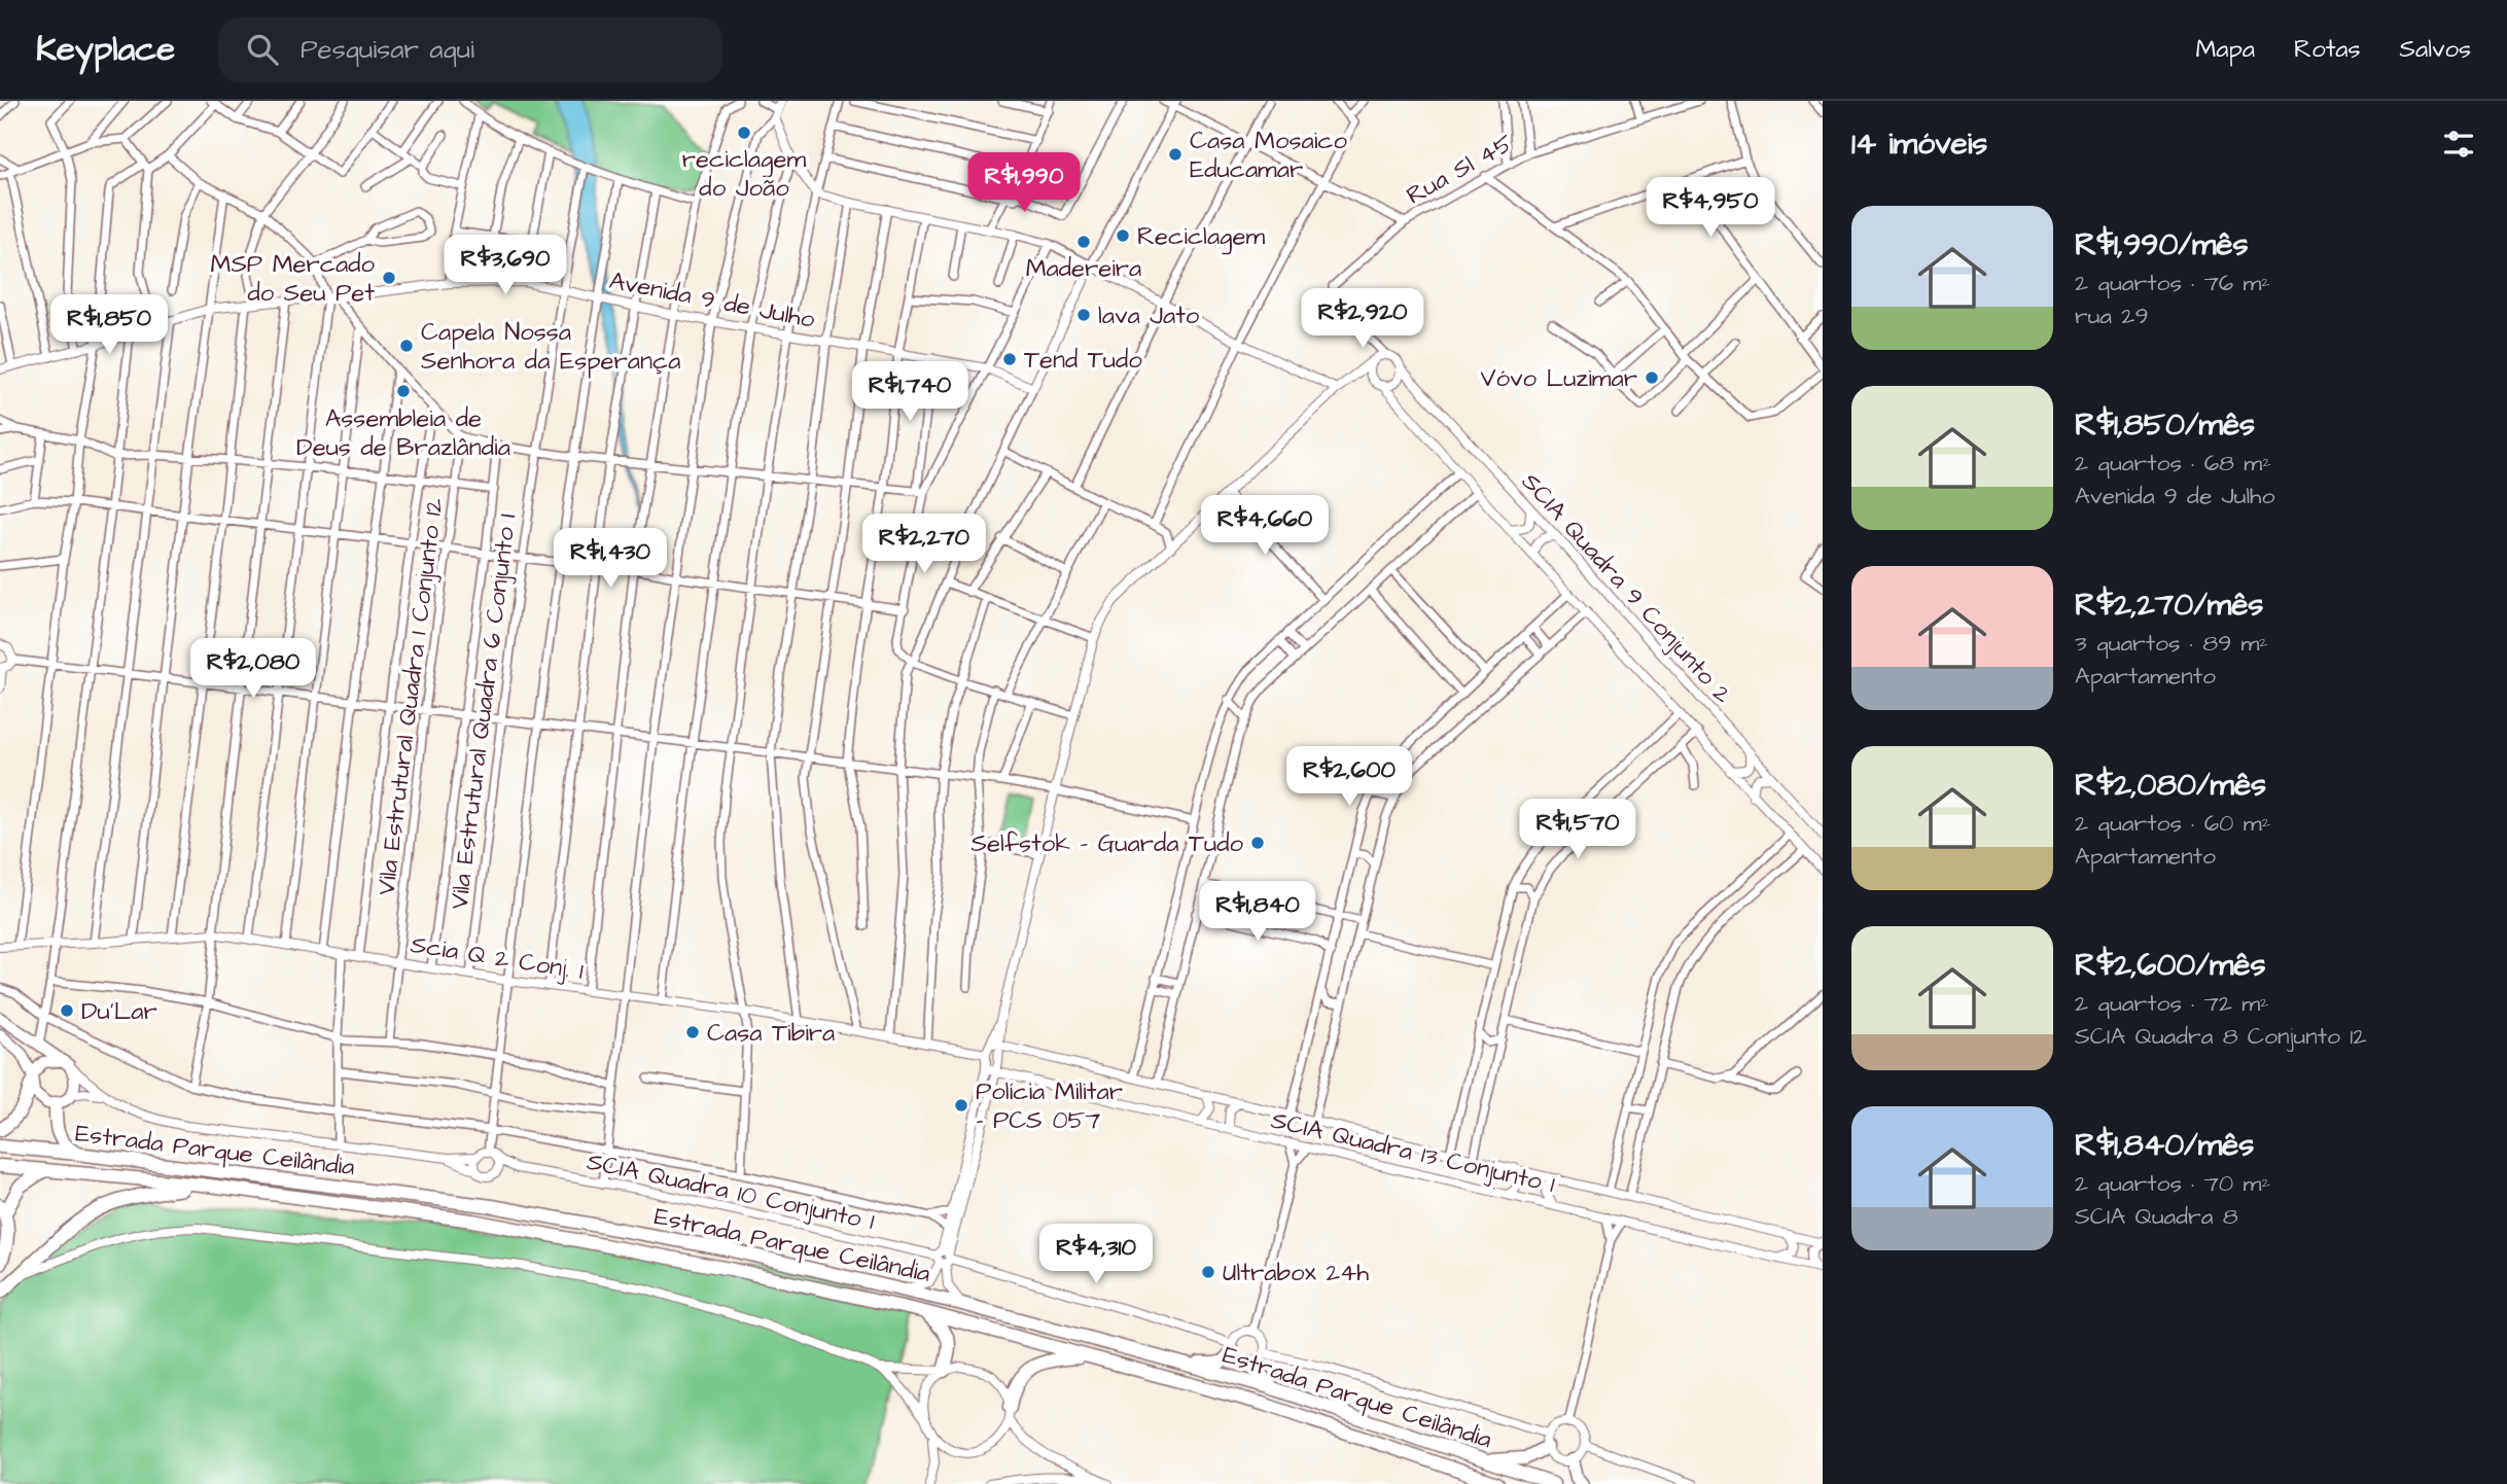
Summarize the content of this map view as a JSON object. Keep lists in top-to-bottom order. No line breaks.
{"streets":{"highway":["Estrada Parque Ceilândia"],"street":["Rua Sl 45","Avenida 9 de Julho","SCIA Quadra 9 Conjunto 2","Vila Estrutural Quadra 1 Conjunto 12","Vila Estrutural Quadra 6 Conjunto I","Scia Q 2 Conj. 1","SCIA Quadra 13 Conjunto 1","SCIA Quadra 10 Conjunto 1"]},"crossings":[["Rua Sl 45","SCIA Quadra 9 Conjunto 2"],["Avenida 9 de Julho","Vila Estrutural Quadra 6 Conjunto I"],["Vila Estrutural Quadra 1 Conjunto 12","Scia Q 2 Conj. 1"],["Vila Estrutural Quadra 6 Conjunto I","Scia Q 2 Conj. 1"]],"places":["reciclagem do João","Casa Mosaico Educamar","Reciclagem","Madereira","MSP Mercado do Seu Pet","lava Jato","Capela Nossa Senhora da Esperança","Tend Tudo","Vóvo Luzimar","Assembleia de Deus de Brazlândia","Selfstok - Guarda Tudo","Du'Lar","Casa Tibira","Polícia Militar - PCS 057","Ultrabox 24h"],"page":{"header":"Keyplace","search":"Pesquisar aqui","nav":["Mapa","Rotas","Salvos"],"heading":"14 imóveis","price":["R$1,990","R$4,950","R$3,690","R$2,920","R$1,850","R$1,740","R$4,660","R$2,270","R$1,430","R$2,080","R$2,600","R$1,570","R$1,840","R$4,310"],"list":[{"name":"R$1,990/mês","note":"2 quartos · 76 m² · rua 29"},{"name":"R$1,850/mês","note":"2 quartos · 68 m² · Avenida 9 de Julho"},{"name":"R$2,270/mês","note":"3 quartos · 89 m² · Apartamento"},{"name":"R$2,080/mês","note":"2 quartos · 60 m² · Apartamento"},{"name":"R$2,600/mês","note":"2 quartos · 72 m² · SCIA Quadra 8 Conjunto 12"},{"name":"R$1,840/mês","note":"2 quartos · 70 m² · SCIA Quadra 8"}]}}
